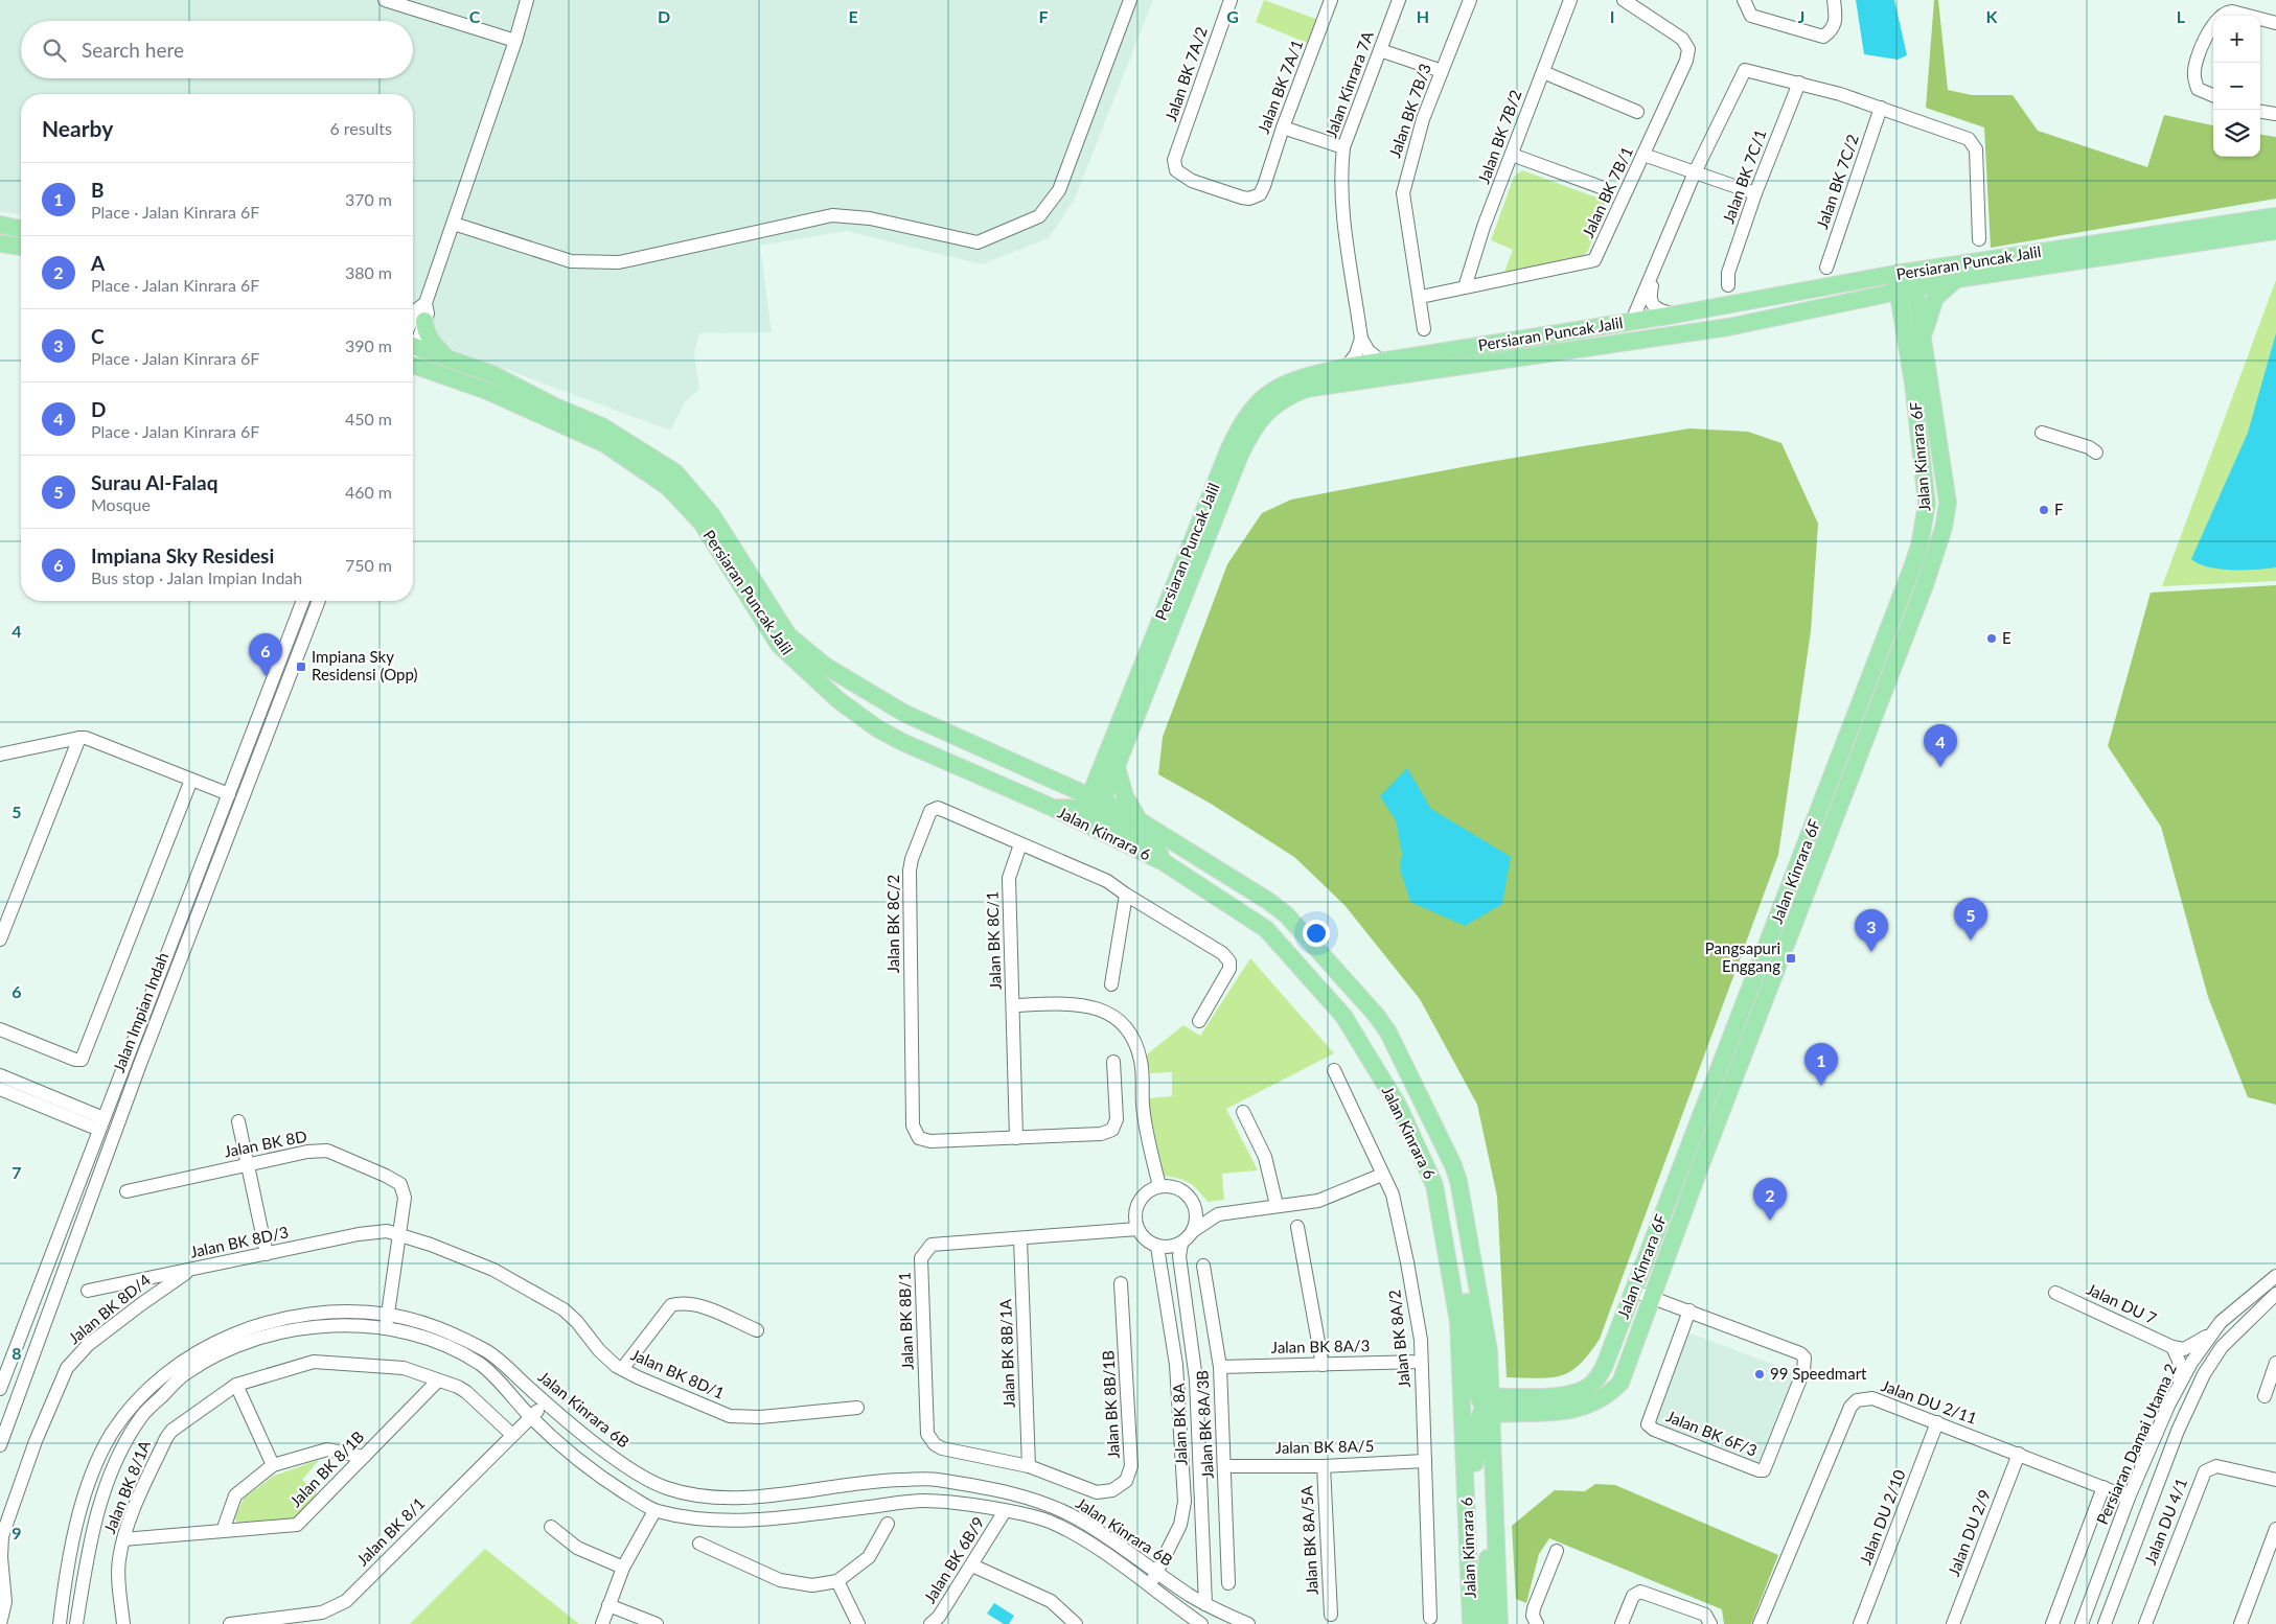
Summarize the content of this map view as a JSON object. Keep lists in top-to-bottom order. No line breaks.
{"streets":{"main road":["Persiaran Puncak Jalil","Jalan Kinrara 6F","Jalan Kinrara 6"],"street":["Jalan BK 7A/2","Jalan Kinrara 7A","Jalan BK 7A/1","Jalan BK 7B/3","Jalan BK 7B/2","Jalan BK 7C/1","Jalan BK 7C/2","Jalan BK 7B/1","Jalan BK 8C/2","Jalan BK 8C/1","Jalan Impian Indah","Jalan BK 8D","Jalan BK 8D/3","Jalan DU 7","Jalan BK 8D/4","Jalan BK 8B/1","Jalan BK 8A/2","Jalan BK 8A/3","Jalan BK 8B/1A","Jalan BK 8D/1","Jalan DU 2/11","Jalan BK 8B/1B","Jalan Kinrara 6B","Jalan BK 8A","Jalan BK 8A/3B","Jalan BK 6F/3","Persiaran Damai Utama 2","Jalan BK 8A/5","Jalan BK 8/1B","Jalan BK 8/1A","Jalan DU 2/10","Jalan DU 4/1","Jalan BK 8/1","Jalan DU 2/9","Jalan BK 8A/5A","Jalan BK 6B/9"]},"crossings":[["Jalan BK 7A/2","Jalan BK 7A/1"],["Jalan BK 7B/3","Jalan BK 7B/1"],["Jalan BK 7B/2","Jalan BK 7B/1"],["Persiaran Puncak Jalil","Jalan Kinrara 6F"],["Persiaran Puncak Jalil","Jalan Kinrara 6"],["Jalan Kinrara 6F","Jalan Kinrara 6"],["Jalan Kinrara 6F","Jalan BK 6F/3"],["Jalan BK 8C/2","Jalan BK 8C/1"],["Jalan BK 8C/1","Jalan BK 8B/1"],["Jalan BK 8C/1","Jalan BK 8A"],["Jalan BK 8D","Jalan BK 8D/3"],["Jalan BK 8D","Jalan BK 8D/1"],["Jalan BK 8D","Jalan Kinrara 6B"],["Jalan BK 8D/3","Jalan BK 8D/4"],["Jalan BK 8D/3","Jalan BK 8D/1"],["Jalan BK 8B/1","Jalan BK 8B/1A"],["Jalan BK 8B/1","Jalan BK 8B/1B"],["Jalan BK 8B/1","Jalan BK 8A"],["Jalan BK 8A/2","Jalan BK 8A/3"],["Jalan BK 8A/2","Jalan BK 8A/5"],["Jalan BK 8A/3","Jalan BK 8A/3B"],["Jalan BK 8B/1A","Jalan BK 8B/1B"],["Jalan DU 2/11","Persiaran Damai Utama 2"],["Jalan DU 2/11","Jalan DU 2/10"],["Jalan DU 2/11","Jalan DU 2/9"],["Jalan Kinrara 6B","Jalan BK 8A"],["Jalan Kinrara 6B","Jalan BK 8/1"],["Jalan Kinrara 6B","Jalan BK 6B/9"],["Jalan BK 8A/3B","Jalan BK 8A/5"],["Jalan BK 8A/5","Jalan BK 8A/5A"],["Jalan BK 8/1B","Jalan BK 8/1A"],["Jalan BK 8/1A","Jalan BK 8/1"]],"places":{"other":["F","E","99 Speedmart"],"transit":["Impiana Sky Residensi (Opp)","Pangsapuri Enggang"]},"page":{"map_buttons":["+","−"],"search":"Search here","heading":["Nearby","6 results"],"list":[{"mark":"1","name":"B","note":"Place · Jalan Kinrara 6F","value":"370 m"},{"mark":"2","name":"A","note":"Place · Jalan Kinrara 6F","value":"380 m"},{"mark":"3","name":"C","note":"Place · Jalan Kinrara 6F","value":"390 m"},{"mark":"4","name":"D","note":"Place · Jalan Kinrara 6F","value":"450 m"},{"mark":"5","name":"Surau Al-Falaq","note":"Mosque","value":"460 m"},{"mark":"6","name":"Impiana Sky Residesi","note":"Bus stop · Jalan Impian Indah","value":"750 m"}],"pins":["6","4","5","3","1","2"]},"grid":{"columns":["C","D","E","F","G","H","I","J","K","L"],"rows":["4","5","6","7","8","9"]}}
